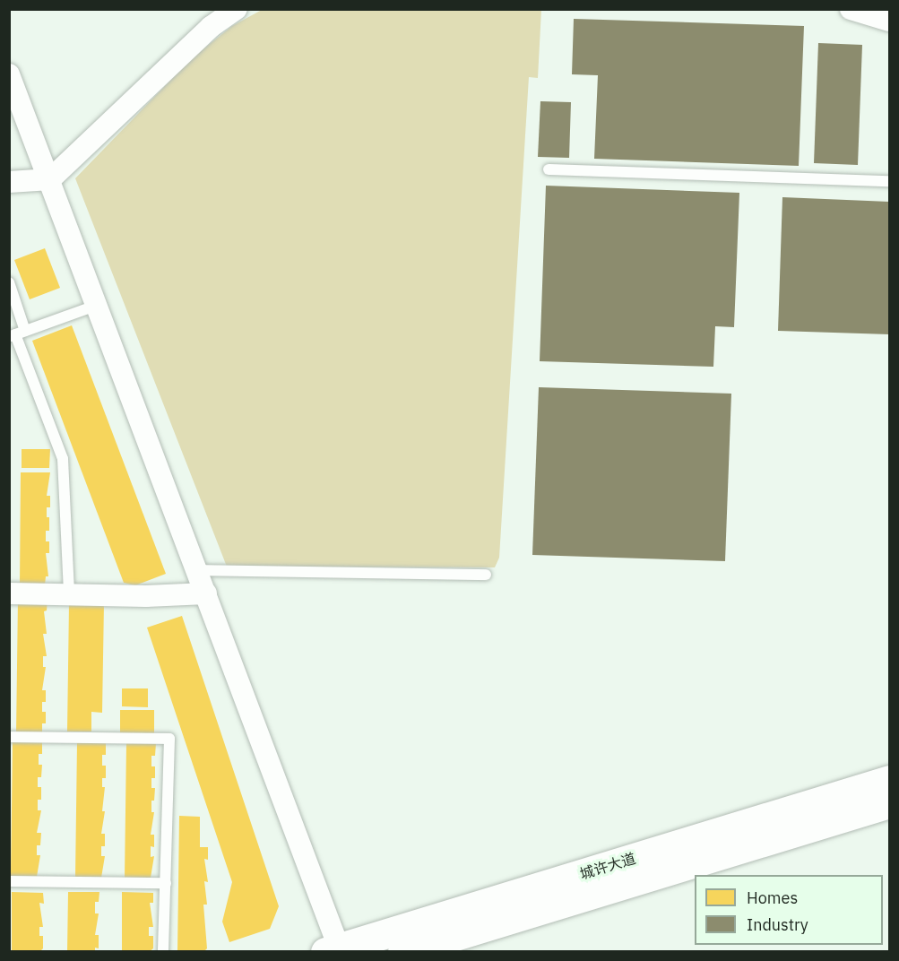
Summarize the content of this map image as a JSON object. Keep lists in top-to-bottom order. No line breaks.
{"streets":{"main road":["城许大道"]},"legend":["Homes","Industry"]}
